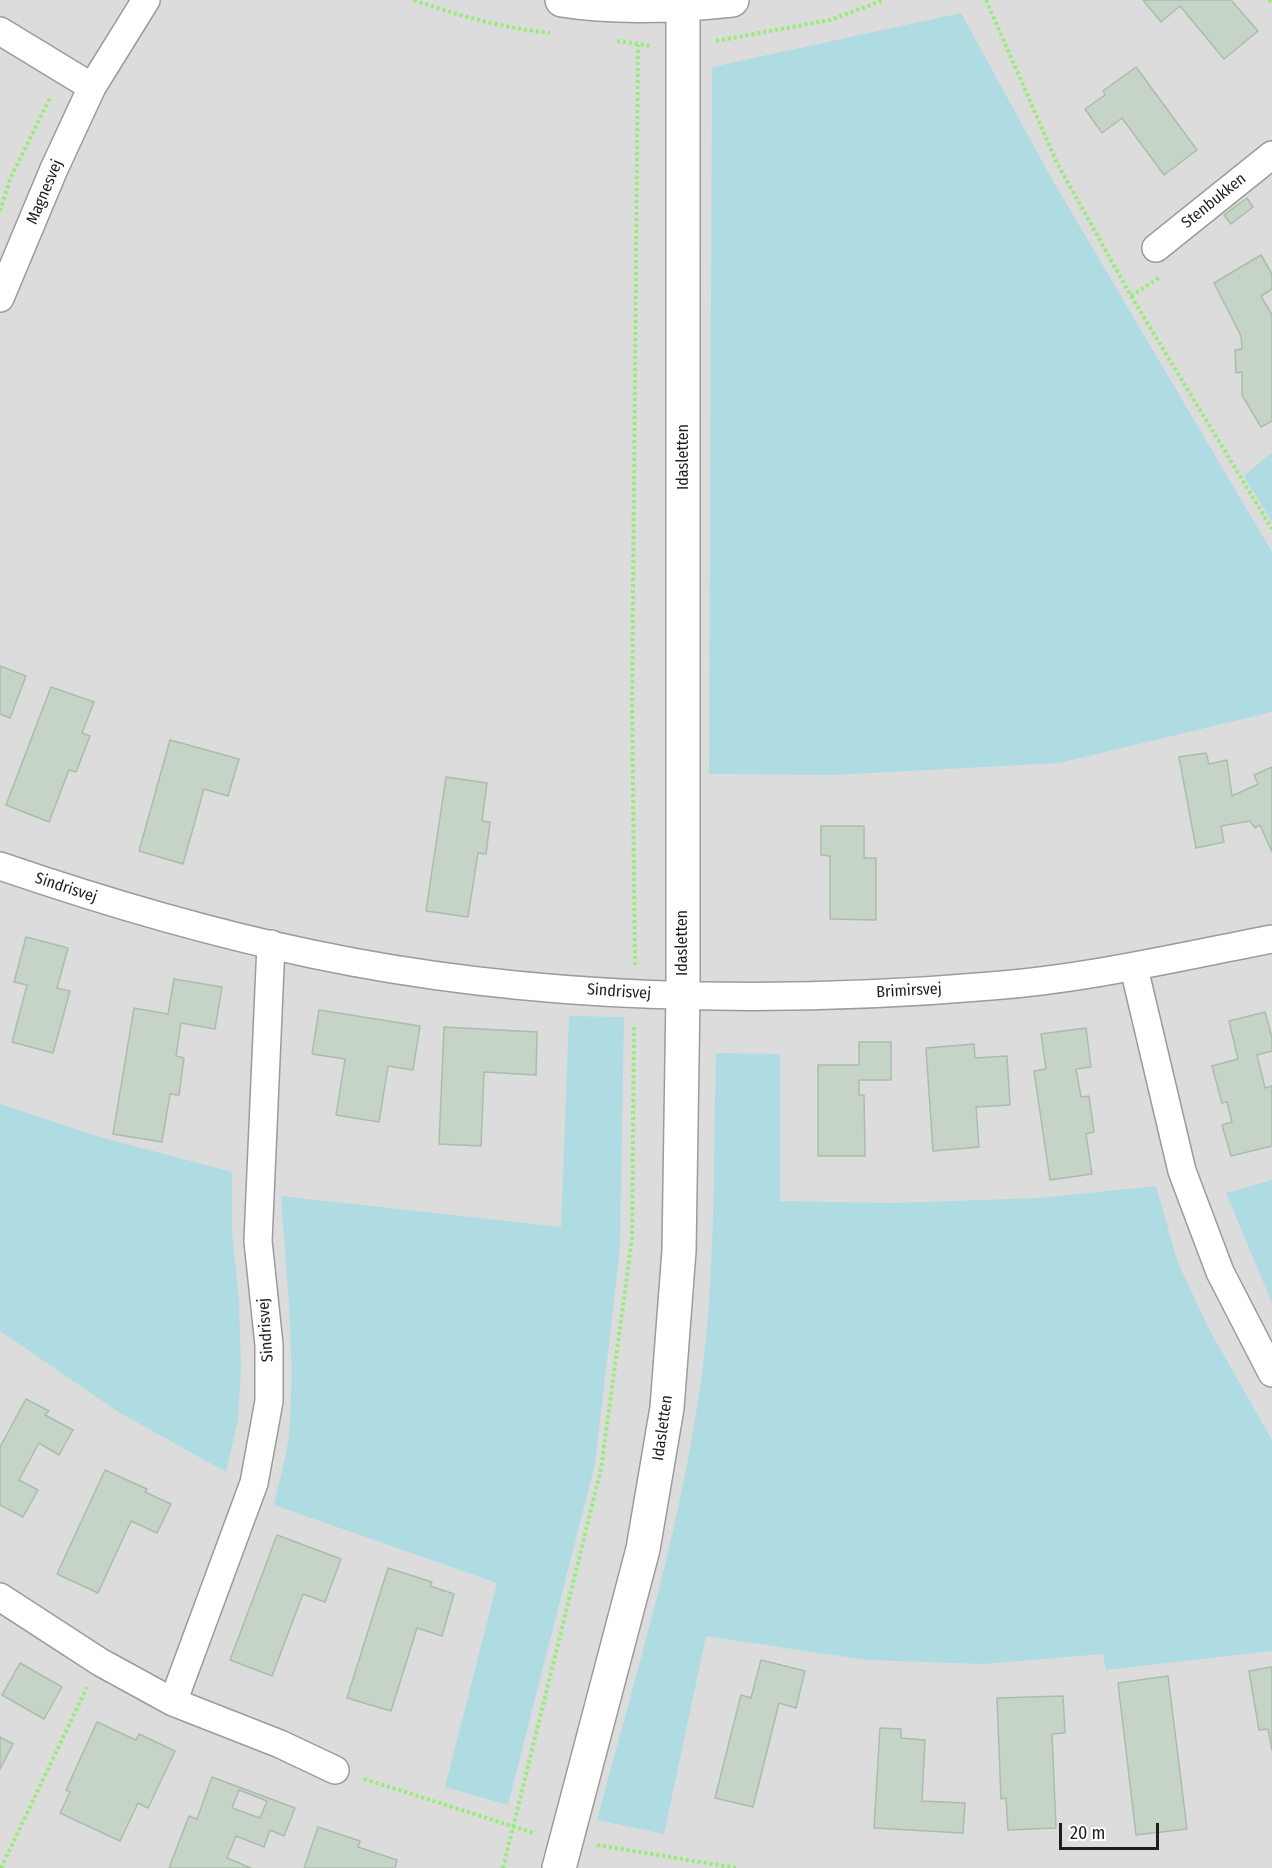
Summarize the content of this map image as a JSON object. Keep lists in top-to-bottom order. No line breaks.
{"streets":{"street":["Magnesvej","Stenbukken","Idasletten","Sindrisvej","Brimirsvej"]},"crossings":[["Idasletten","Sindrisvej"],["Idasletten","Brimirsvej"],["Sindrisvej","Brimirsvej"]],"scale_bar":"20 m"}
